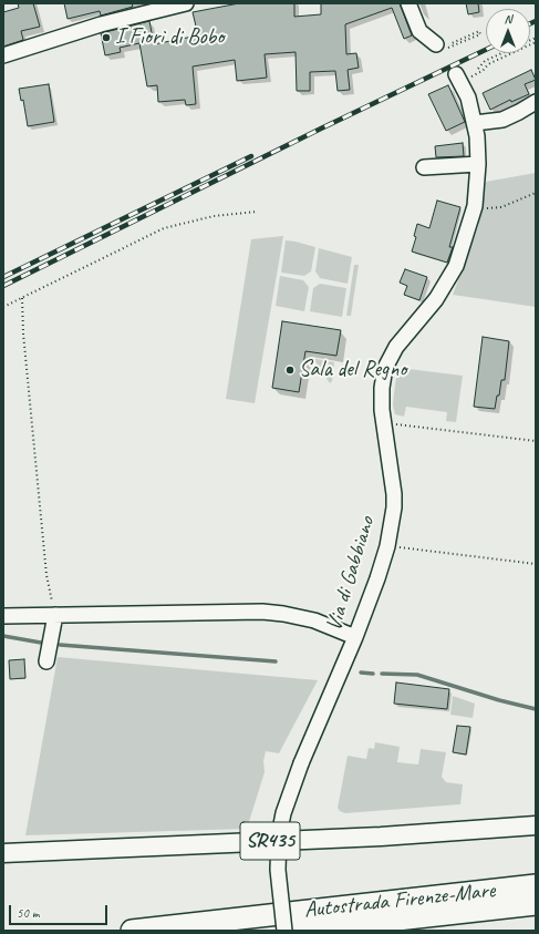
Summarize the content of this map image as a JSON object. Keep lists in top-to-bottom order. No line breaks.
{"streets":{"highway":["Autostrada Firenze-Mare"],"main road":["SR435"],"street":["Via di Gabbiano"]},"places":["I Fiori di Bobo","Sala del Regno"],"scale_bar":"50 m","north":"top"}
